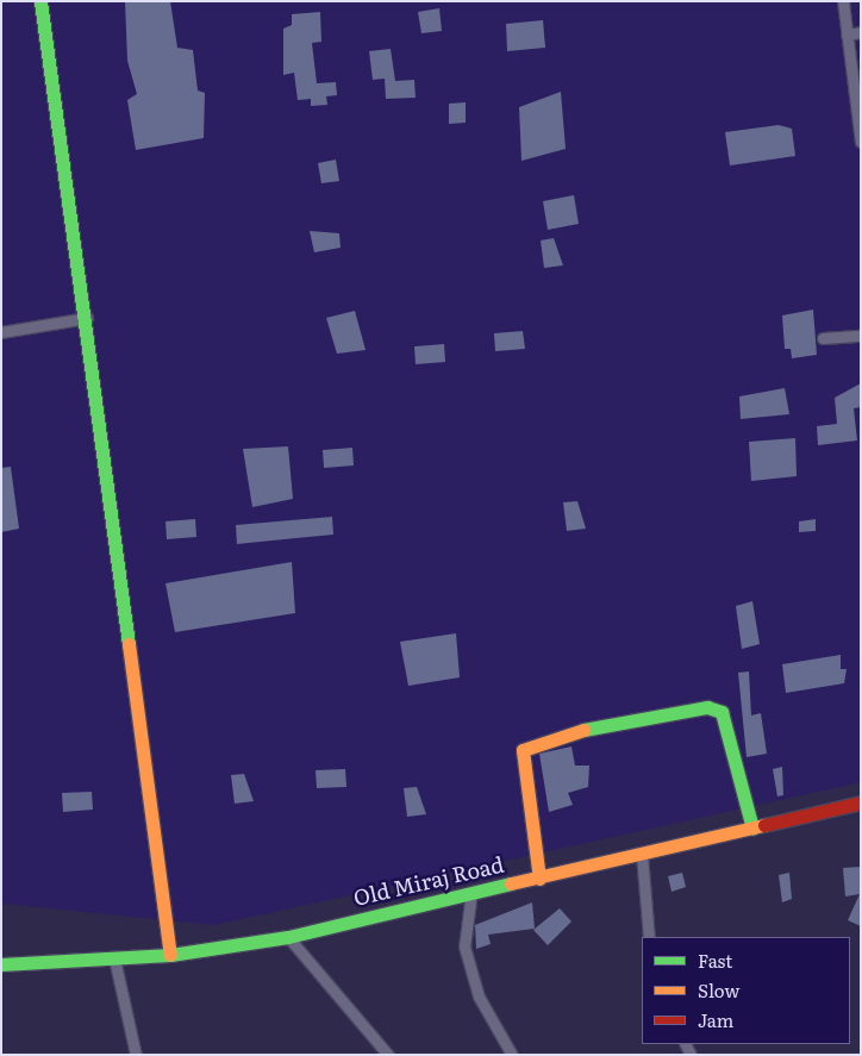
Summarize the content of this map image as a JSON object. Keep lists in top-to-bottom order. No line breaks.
{"streets":{"main road":["Old Miraj Road"]},"legend":["Fast","Slow","Jam"]}
